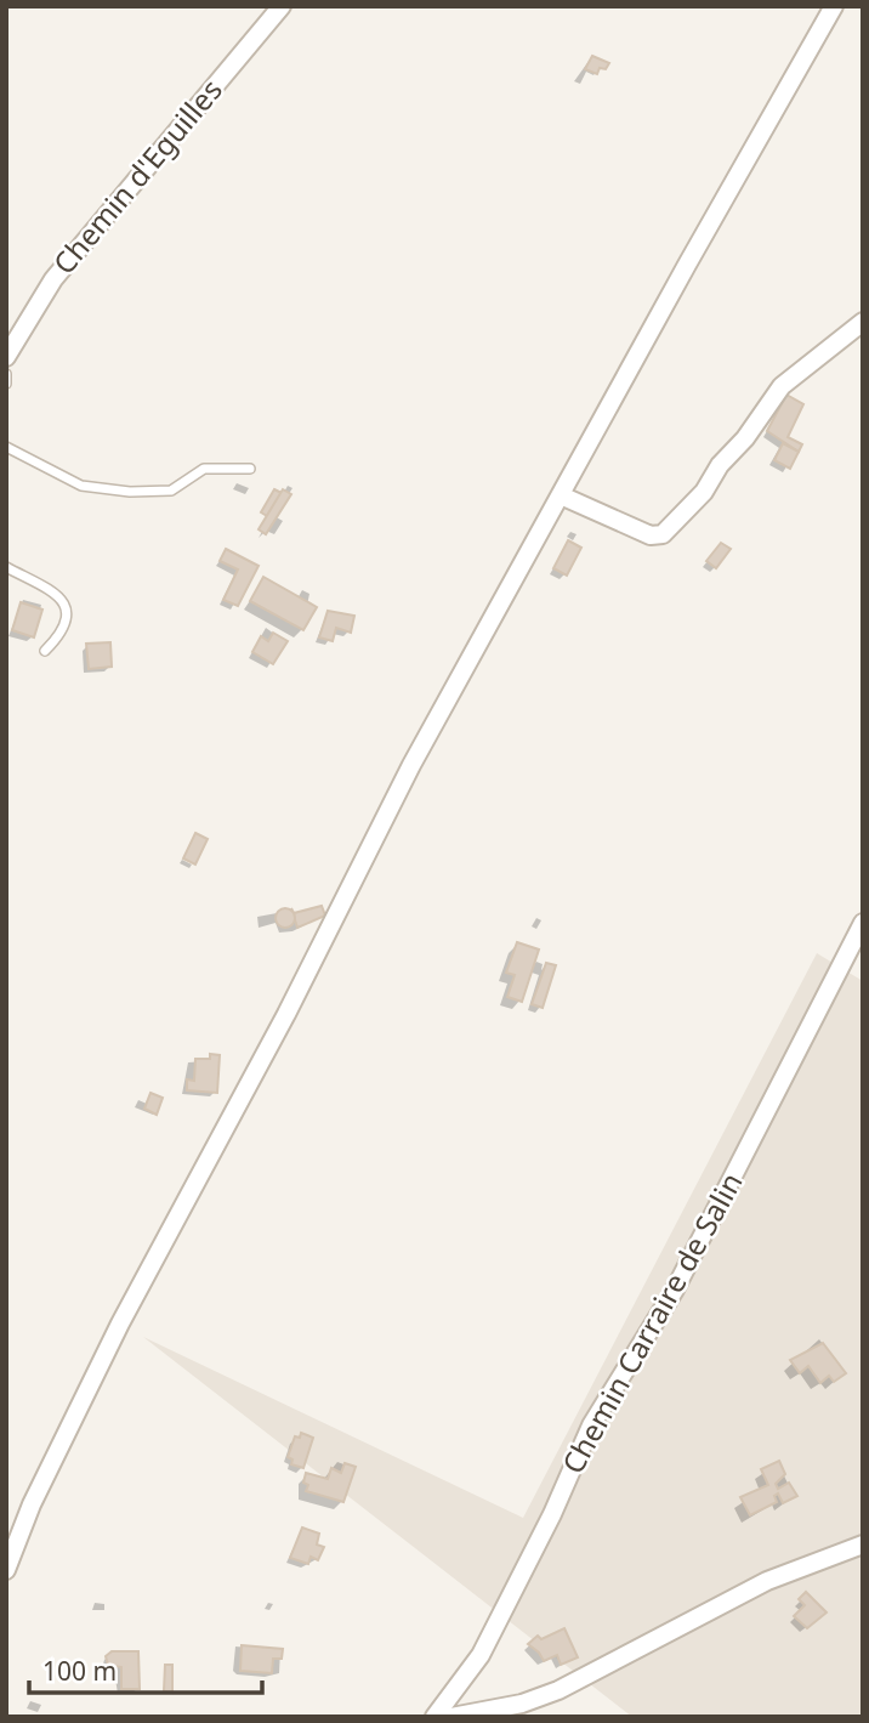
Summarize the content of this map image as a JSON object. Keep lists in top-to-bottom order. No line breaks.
{"streets":{"street":["Chemin d'Eguilles","Chemin Carraire de Salin"]},"scale_bar":"100 m"}
